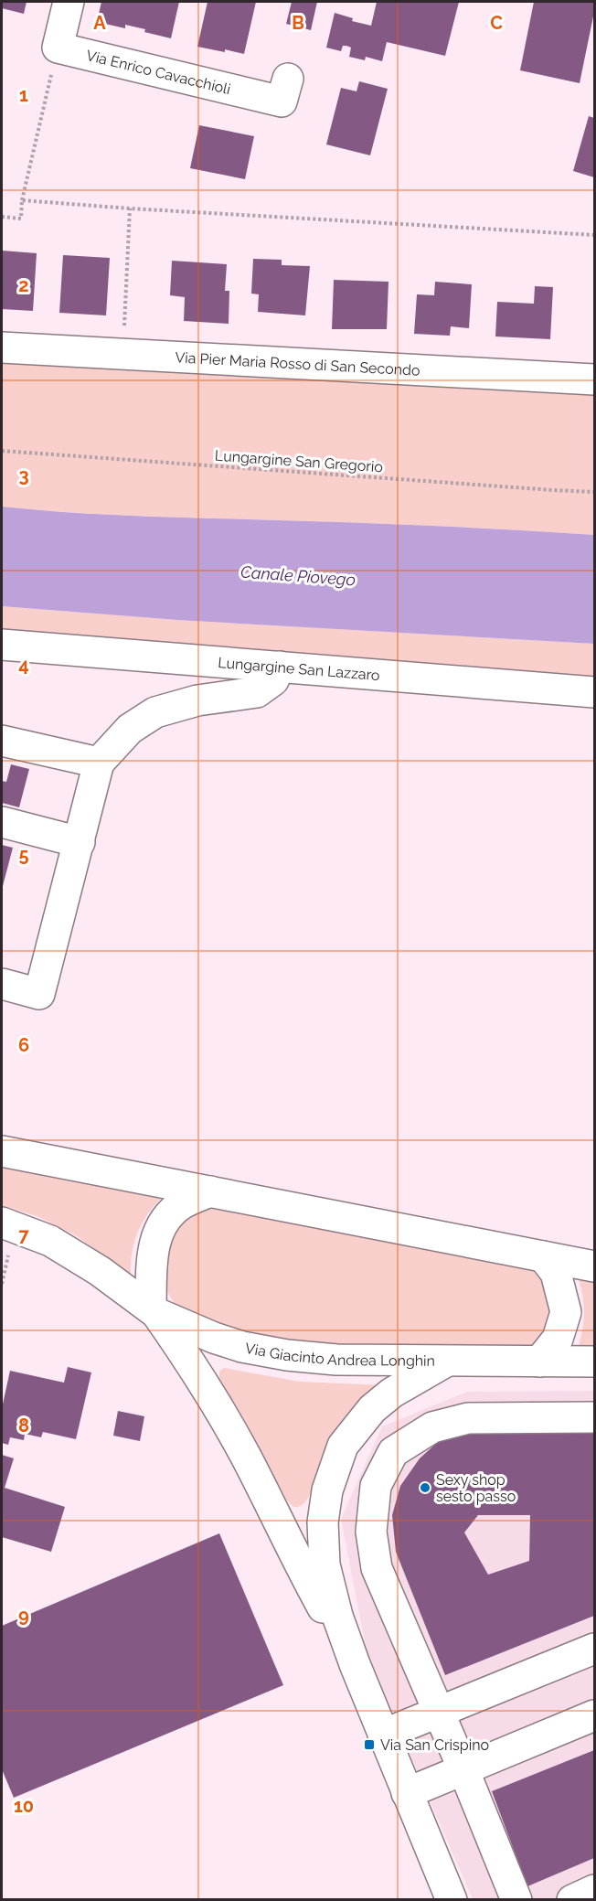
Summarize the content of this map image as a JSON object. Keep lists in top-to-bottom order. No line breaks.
{"streets":{"street":["Via Enrico Cavacchioli","Via Pier Maria Rosso di San Secondo","Lungargine San Lazzaro","Via Giacinto Andrea Longhin"],"path":["Lungargine San Gregorio"]},"water":["Canale Piovego"],"places":{"other":["Sexy shop sesto passo"],"transit":["Via San Crispino"]},"grid":{"columns":["A","B","C"],"rows":["1","2","3","4","5","6","7","8","9","10"]}}
